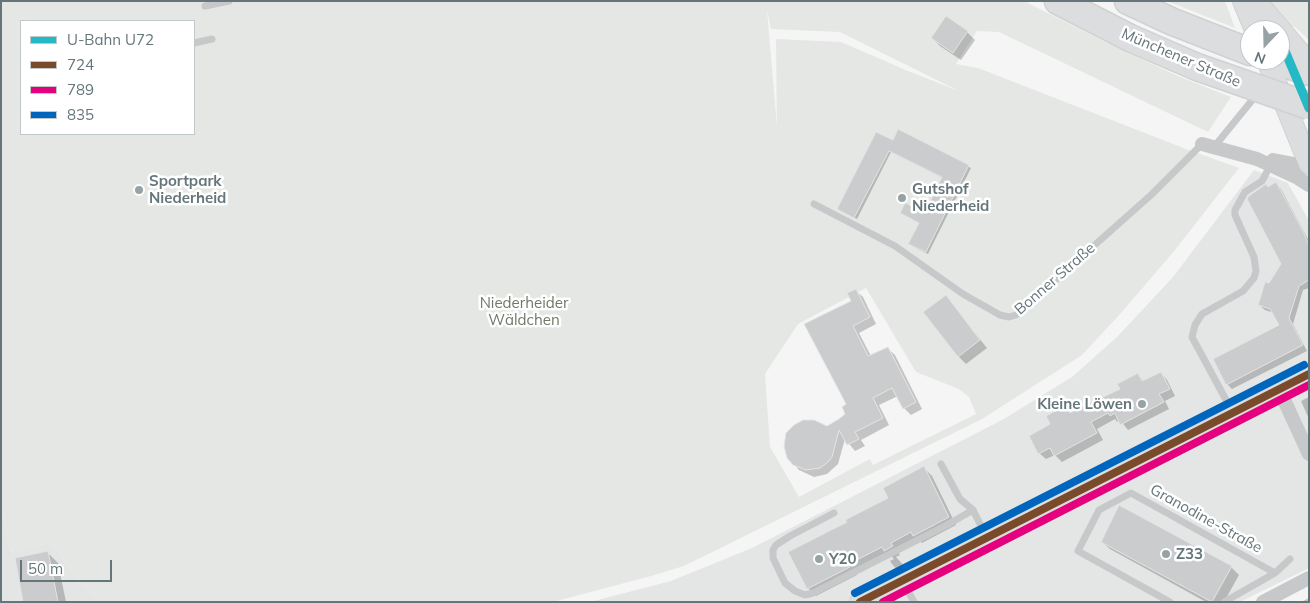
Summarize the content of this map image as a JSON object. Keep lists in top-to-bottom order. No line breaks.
{"streets":{"highway":["Münchener Straße"],"lane":["Bonner Straße","Granodine-Straße"]},"parks":["Niederheider Wäldchen"],"places":["Sportpark Niederheid","Gutshof Niederheid","Kleine Löwen","Z33","Y20"],"lines":["metro line U72","transit line 835","transit line 724","transit line 789"],"legend":["U-Bahn U72","724","789","835"],"scale_bar":"50 m","north":"bottom"}
